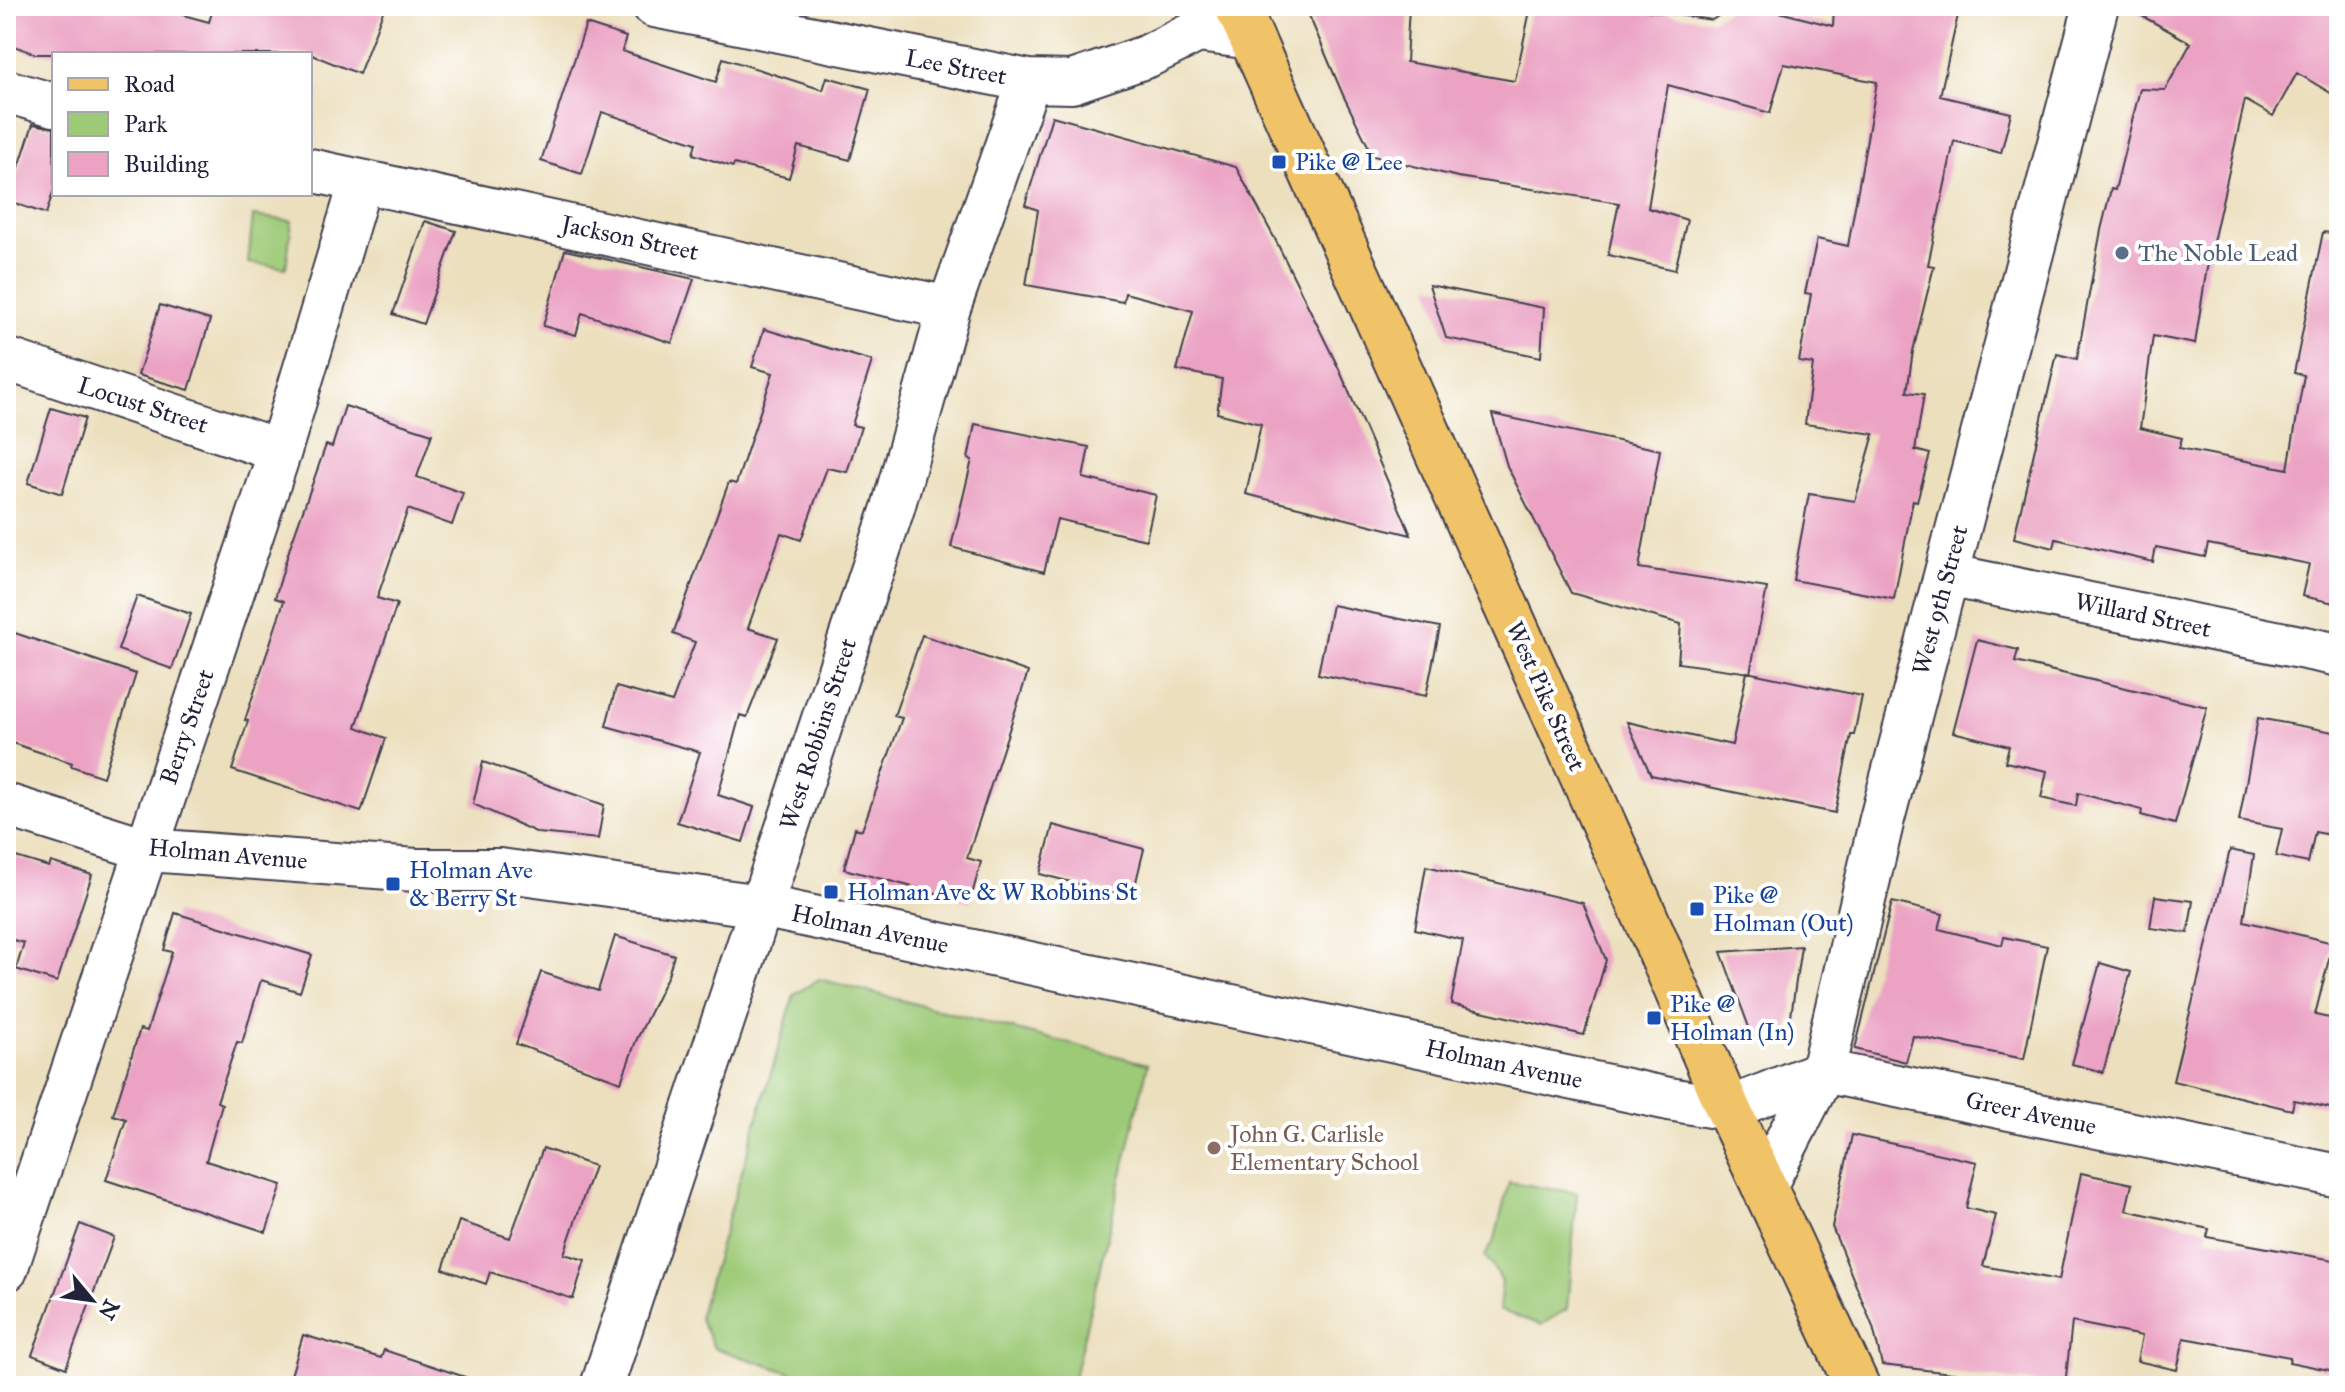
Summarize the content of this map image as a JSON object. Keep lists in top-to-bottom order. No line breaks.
{"streets":{"main road":["West Pike Street"],"street":["Lee Street","Jackson Street","Locust Street","West 9th Street","Willard Street","Berry Street","West Robbins Street","Holman Avenue","Greer Avenue"]},"crossings":[["Lee Street","West Pike Street"],["Lee Street","West Robbins Street"],["Jackson Street","Berry Street"],["Jackson Street","West Robbins Street"],["Locust Street","Berry Street"],["West 9th Street","Willard Street"],["West 9th Street","West Pike Street"],["West 9th Street","Greer Avenue"],["West Pike Street","Holman Avenue"],["Berry Street","Holman Avenue"],["West Robbins Street","Holman Avenue"]],"places":{"transit":["Pike @ Lee","Holman Ave & Berry St","Holman Ave & W Robbins St","Pike @ Holman (Out)","Pike @ Holman (In)"],"other":["The Noble Lead","John G. Carlisle Elementary School"]},"legend":["Road","Park","Building"],"north":"bottom right"}
